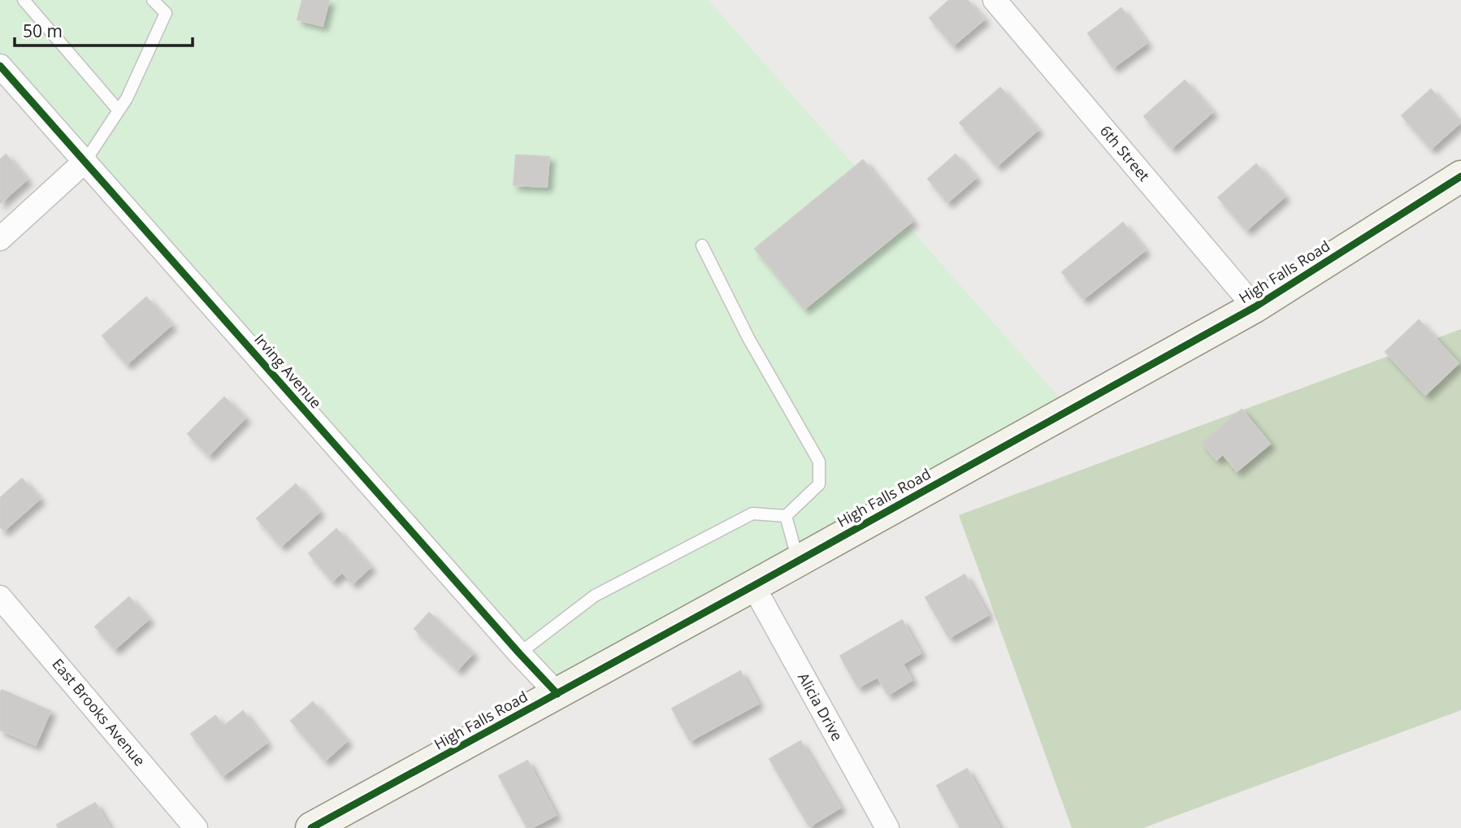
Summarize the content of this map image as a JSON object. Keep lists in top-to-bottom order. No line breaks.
{"streets":{"street":["6th Street","High Falls Road","Irving Avenue","Alicia Drive","East Brooks Avenue"]},"crossings":[["6th Street","High Falls Road"],["High Falls Road","Irving Avenue"],["High Falls Road","Alicia Drive"]],"scale_bar":"50 m"}
